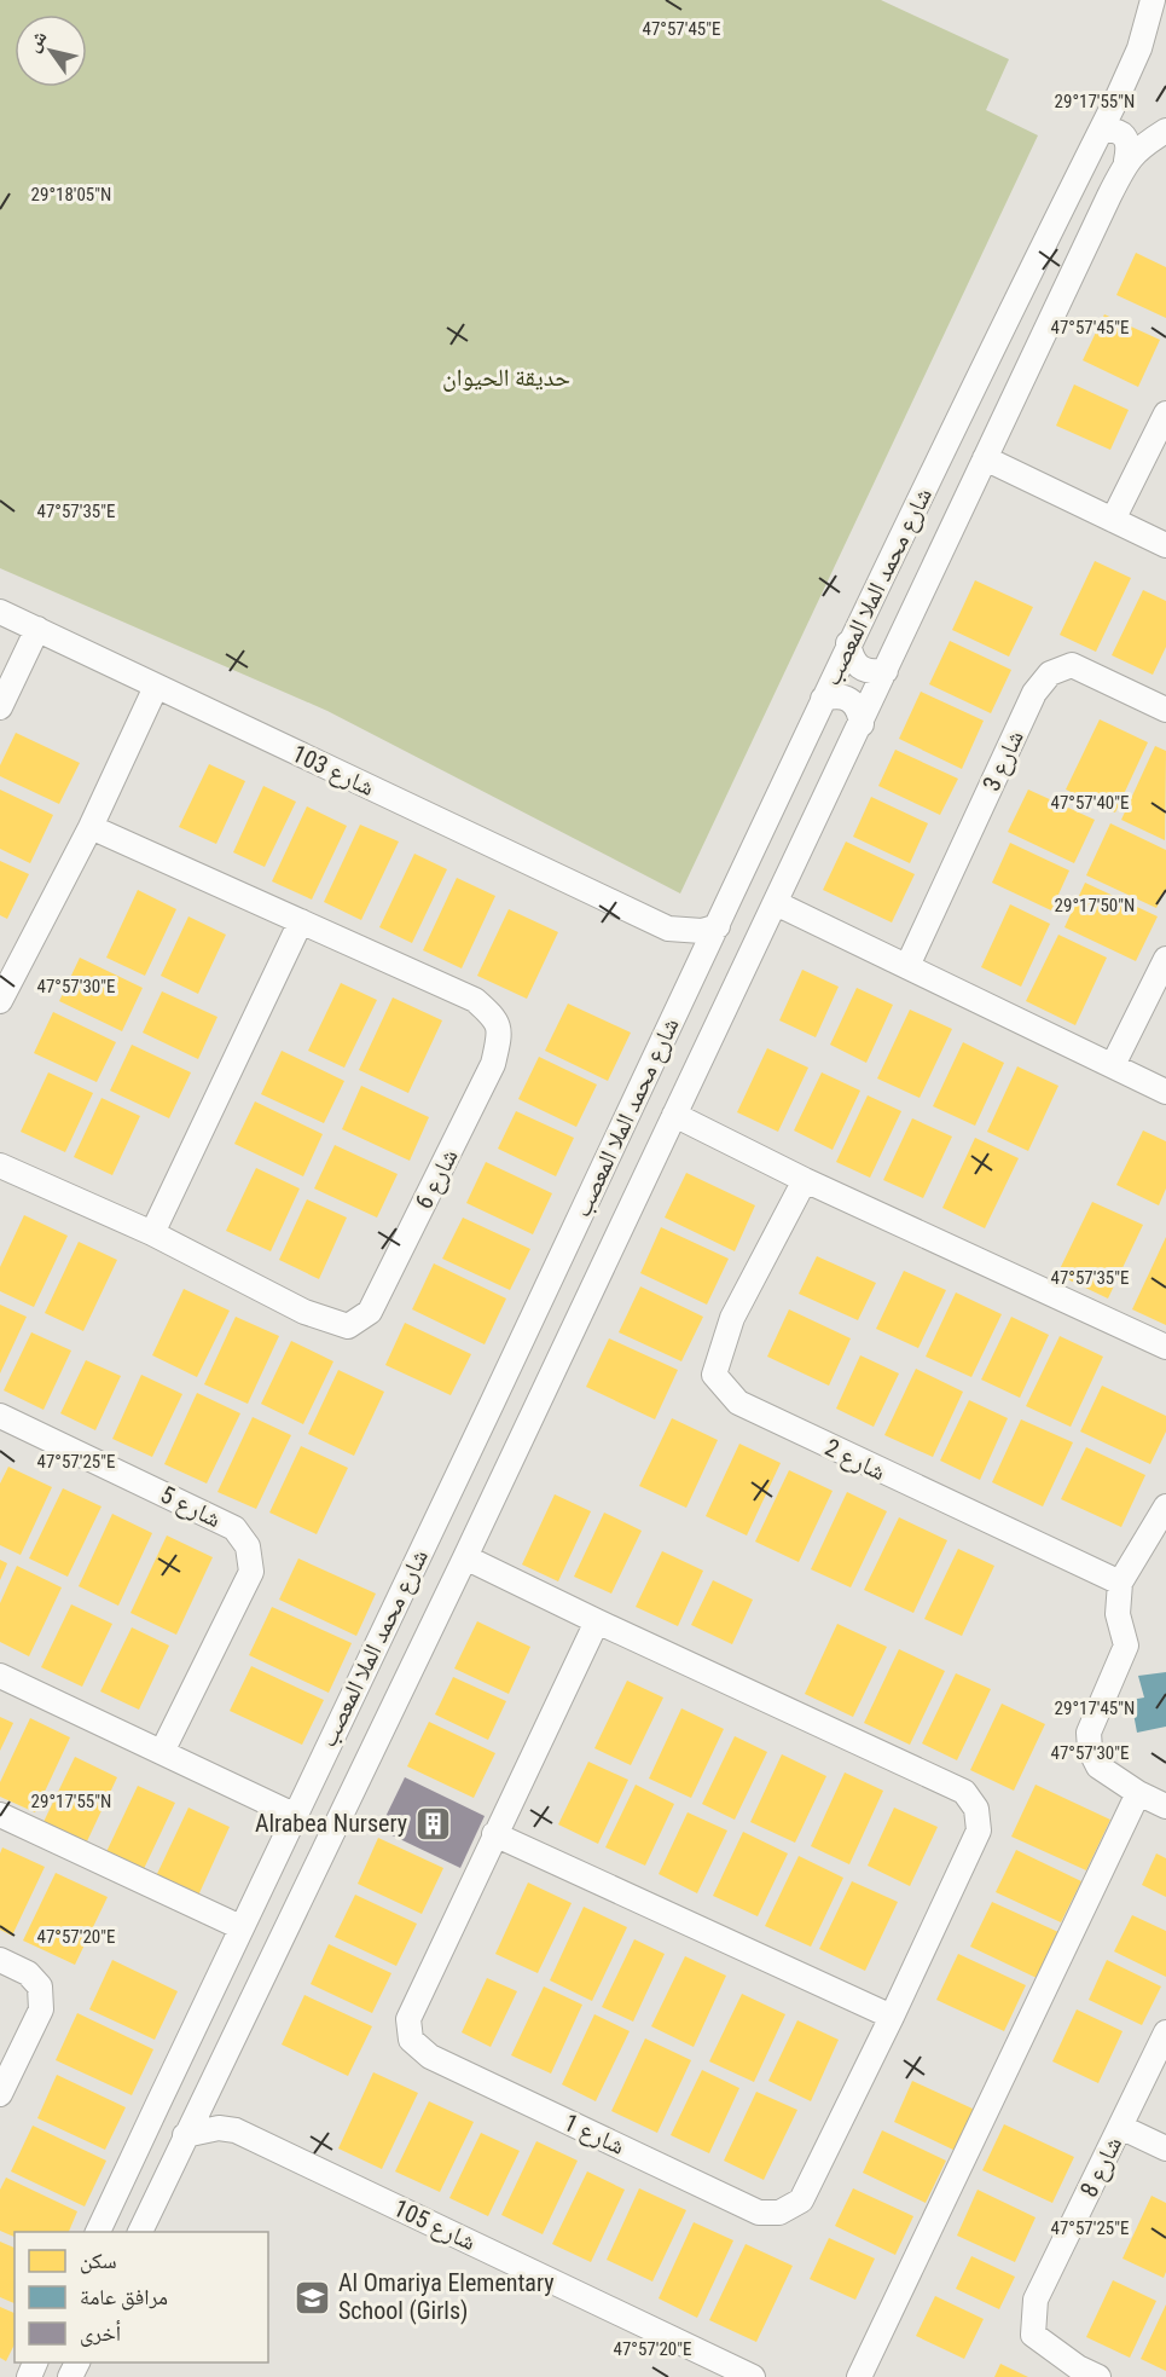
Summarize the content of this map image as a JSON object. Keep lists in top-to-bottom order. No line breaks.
{"streets":{"street":["شارع محمد الملا المعصب","شارع 3","شارع 103","شارع 6","شارع 2","شارع 5","شارع 1","شارع 8","شارع 105"]},"crossings":[["شارع محمد الملا المعصب","شارع 103"],["شارع محمد الملا المعصب","شارع 1"],["شارع محمد الملا المعصب","شارع 105"]],"parks":["حديقة الحيوان"],"places":{"building":["Alrabea Nursery"],"school or university":["Al Omariya Elementary School (Girls)"]},"legend":["سكن","مرافق عامة","أخرى"],"north":"top left","coordinates":["47°57'45\"E","29°17'55\"N","29°18'05\"N","47°57'35\"E","47°57'40\"E","29°17'50\"N","47°57'30\"E","47°57'25\"E","29°17'45\"N","47°57'20\"E"]}
